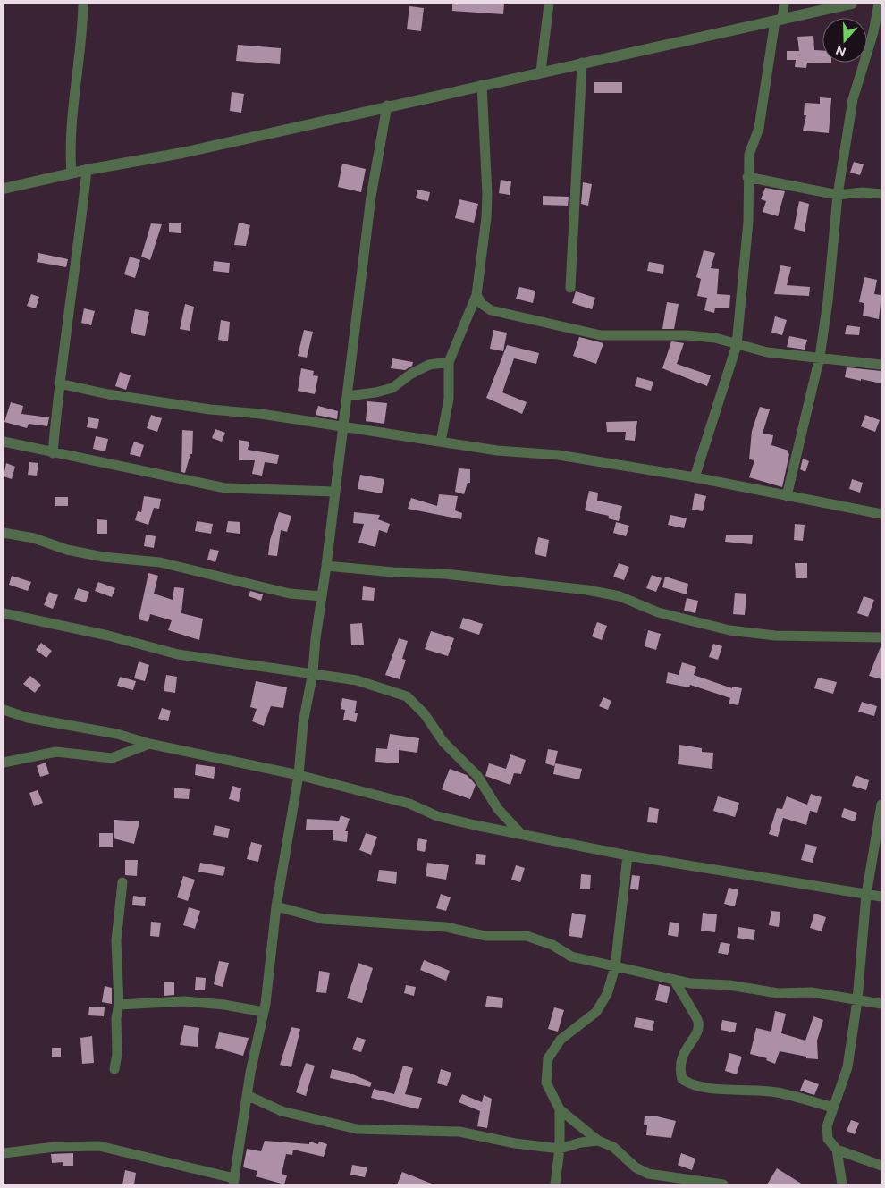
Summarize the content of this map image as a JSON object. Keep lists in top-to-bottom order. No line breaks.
{"north":"bottom"}
